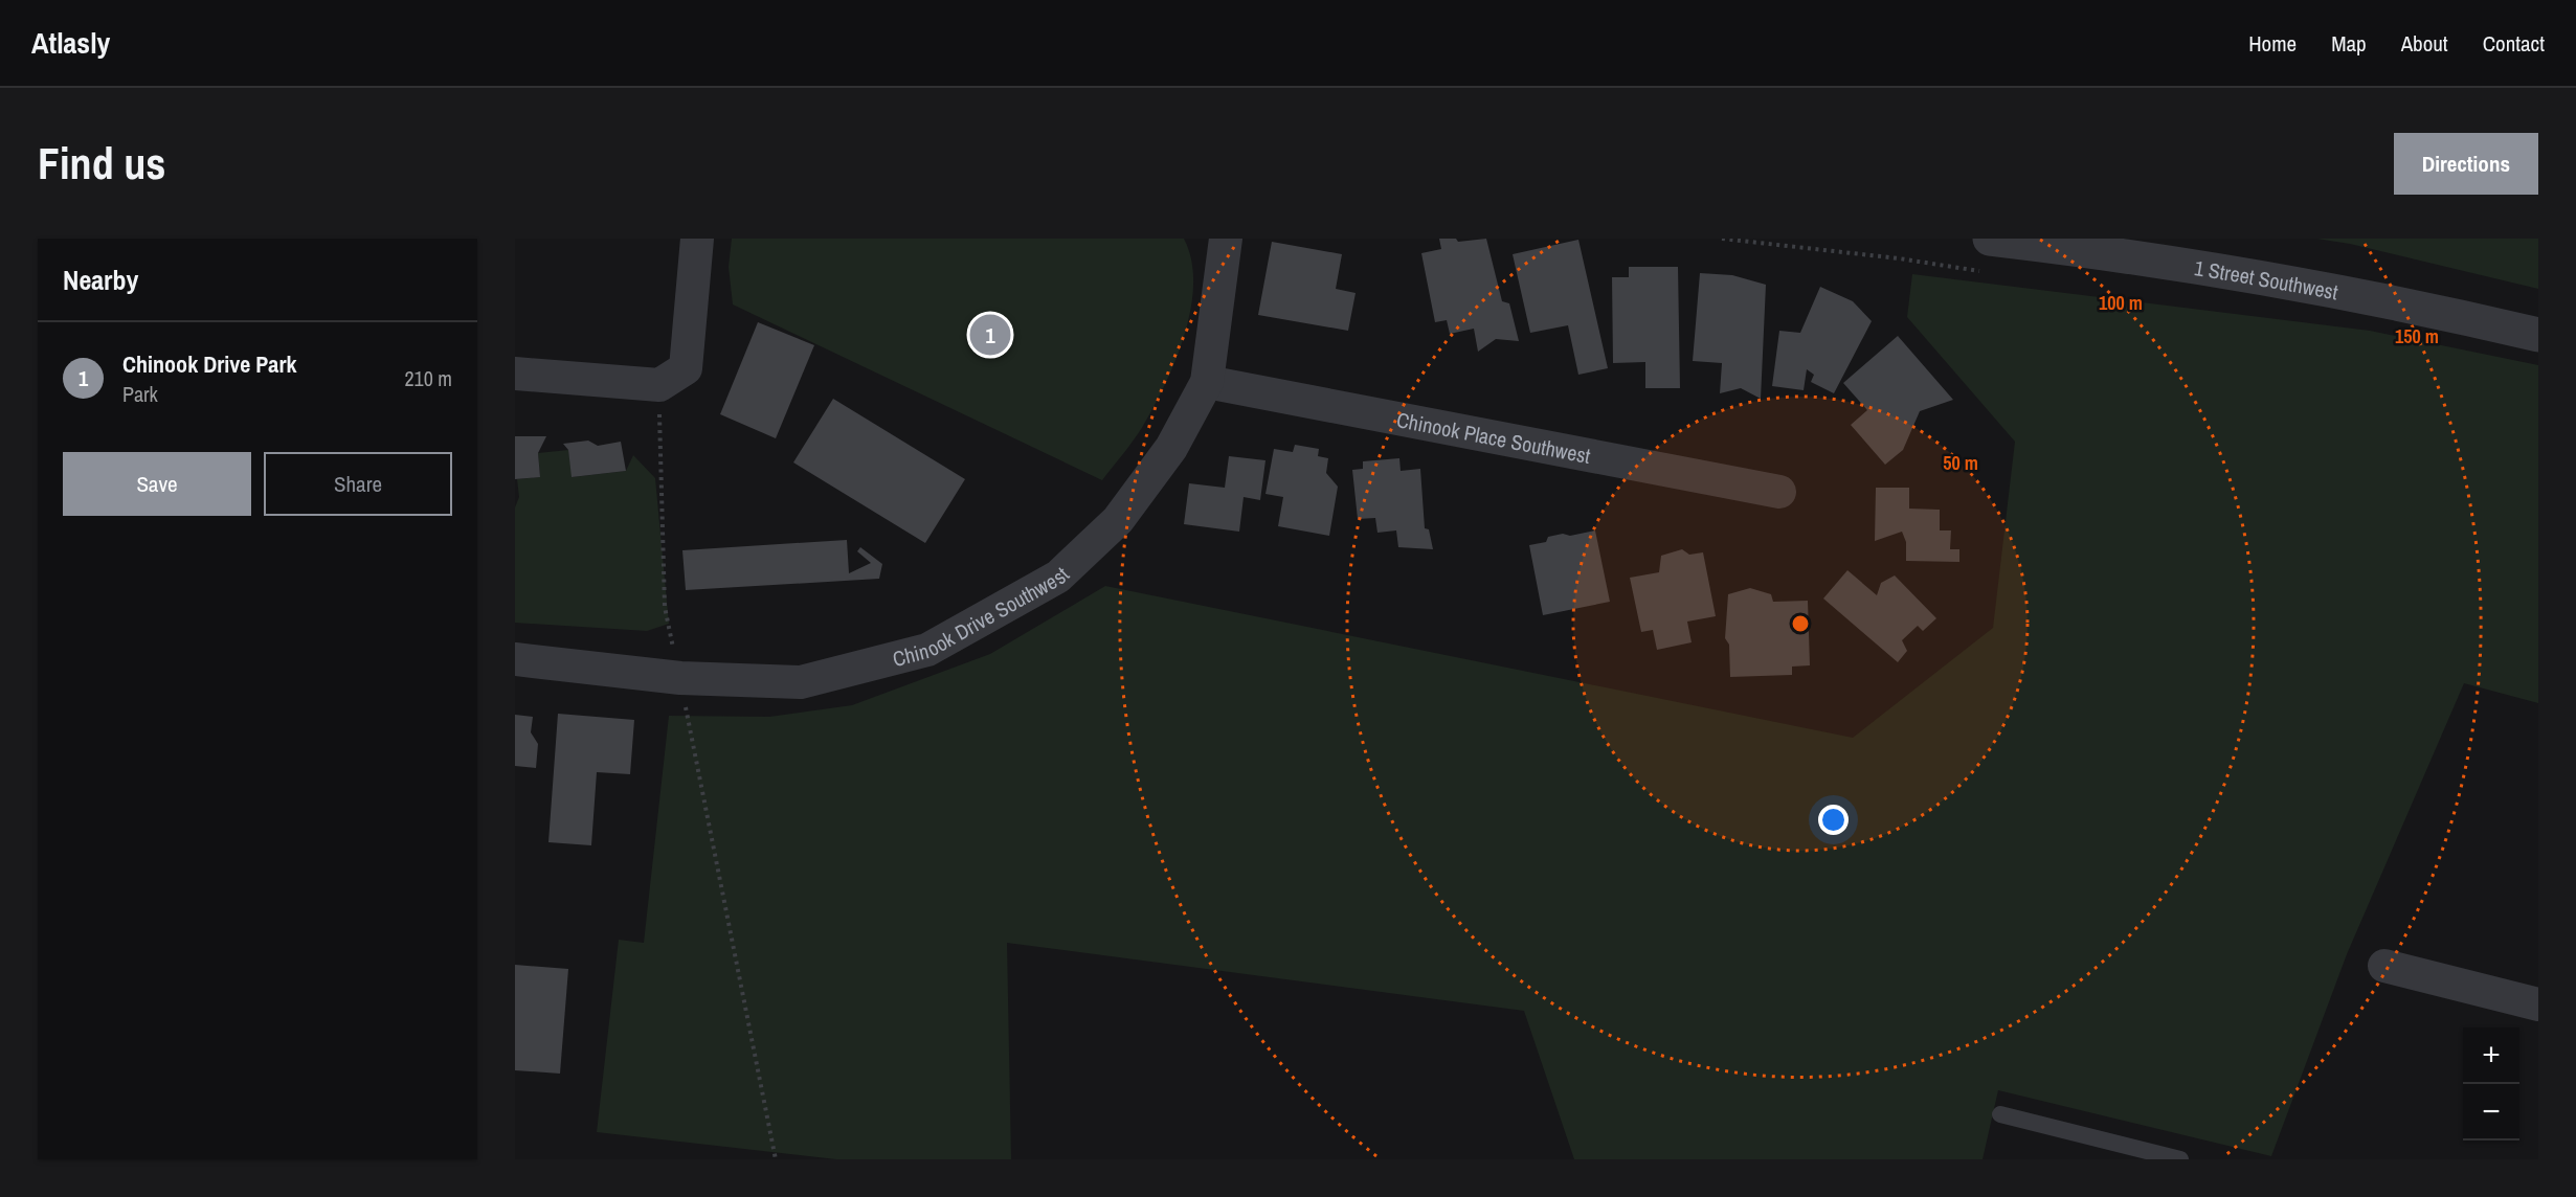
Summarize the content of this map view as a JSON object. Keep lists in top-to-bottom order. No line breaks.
{"streets":{"street":["1 Street Southwest","Chinook Place Southwest","Chinook Drive Southwest"]},"crossings":[["Chinook Place Southwest","Chinook Drive Southwest"]],"page":{"header":"Atlasly","nav":["Home","Map","About","Contact"],"buttons":["Directions",["Save","Share"]],"title":"Find us","heading":"Nearby","pins":"1","list":[{"mark":"1","name":"Chinook Drive Park","note":"Park","value":"210 m"}],"map_buttons":["+","−"]},"rings":["100 m","150 m","50 m"]}
